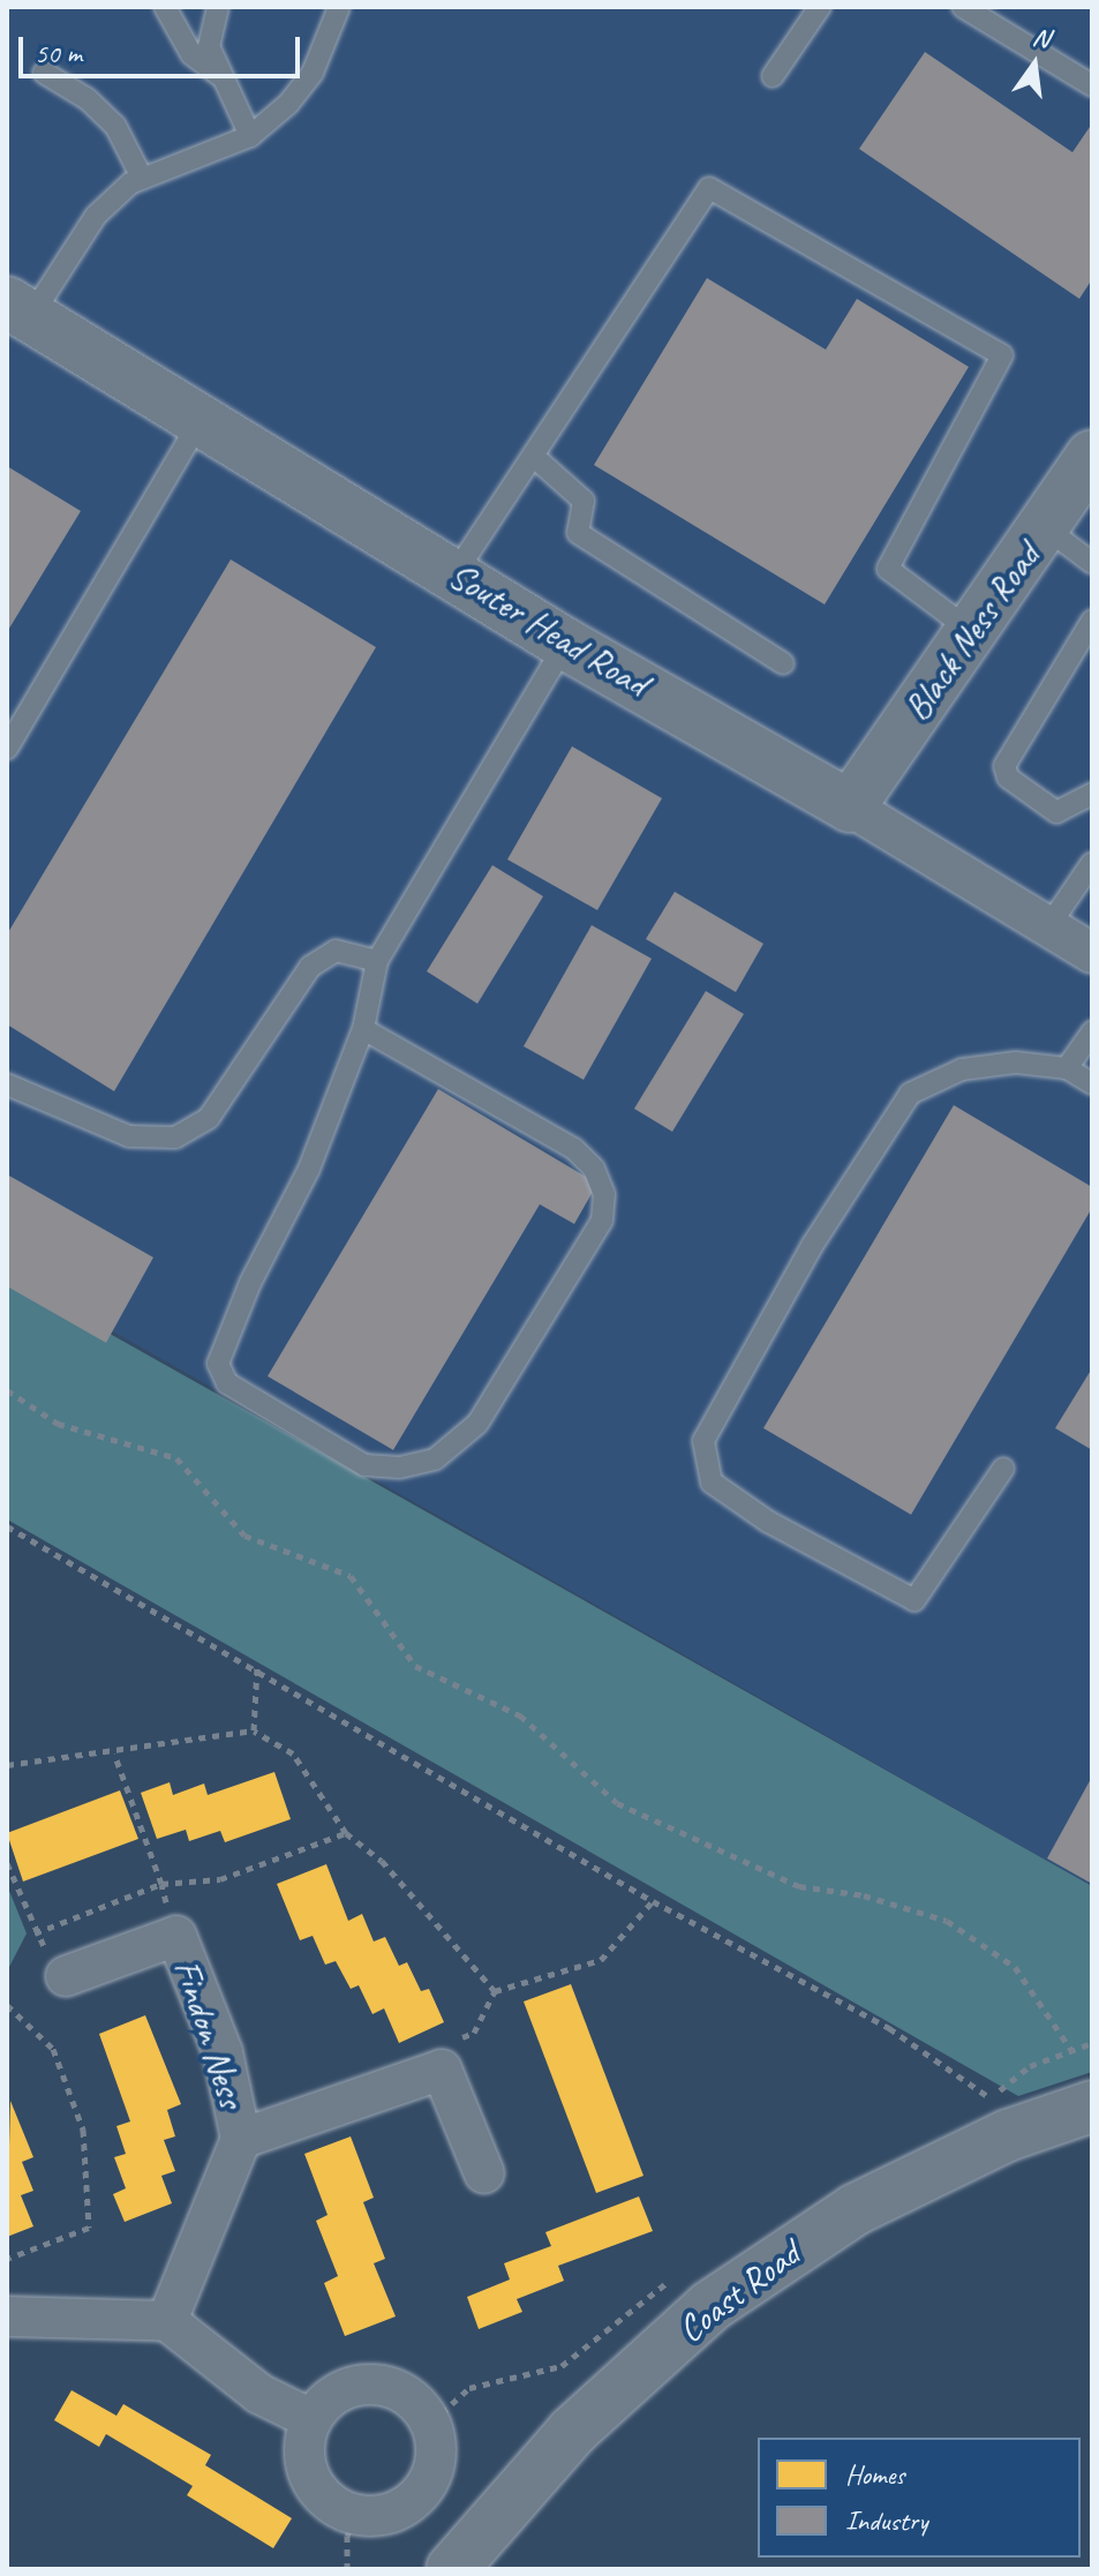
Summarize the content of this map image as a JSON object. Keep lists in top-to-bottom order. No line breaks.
{"streets":{"street":["Souter Head Road","Black Ness Road","Findon Ness","Coast Road"]},"crossings":[["Souter Head Road","Black Ness Road"]],"legend":["Homes","Industry"],"scale_bar":"50 m","north":"top"}
